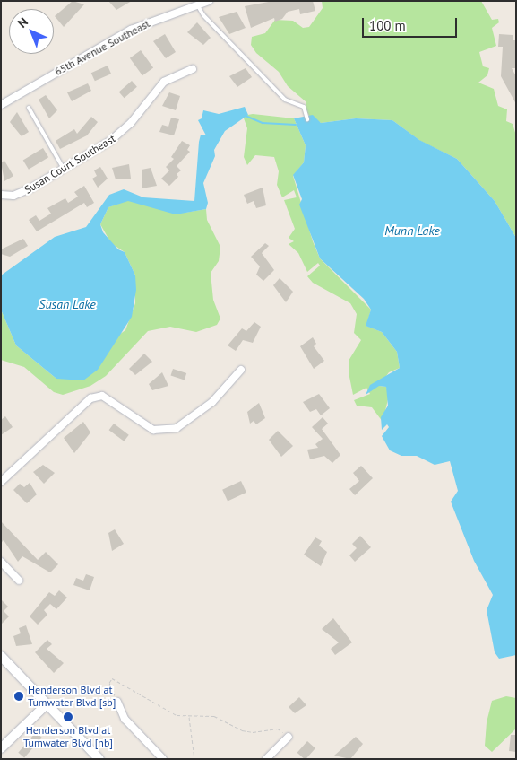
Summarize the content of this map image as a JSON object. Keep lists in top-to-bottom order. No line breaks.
{"streets":{"street":["65th Avenue Southeast","Susan Court Southeast"]},"water":["Munn Lake","Susan Lake"],"places":["Henderson Blvd at Tumwater Blvd [sb]","Henderson Blvd at Tumwater Blvd [nb]"],"scale_bar":"100 m","north":"top left"}
